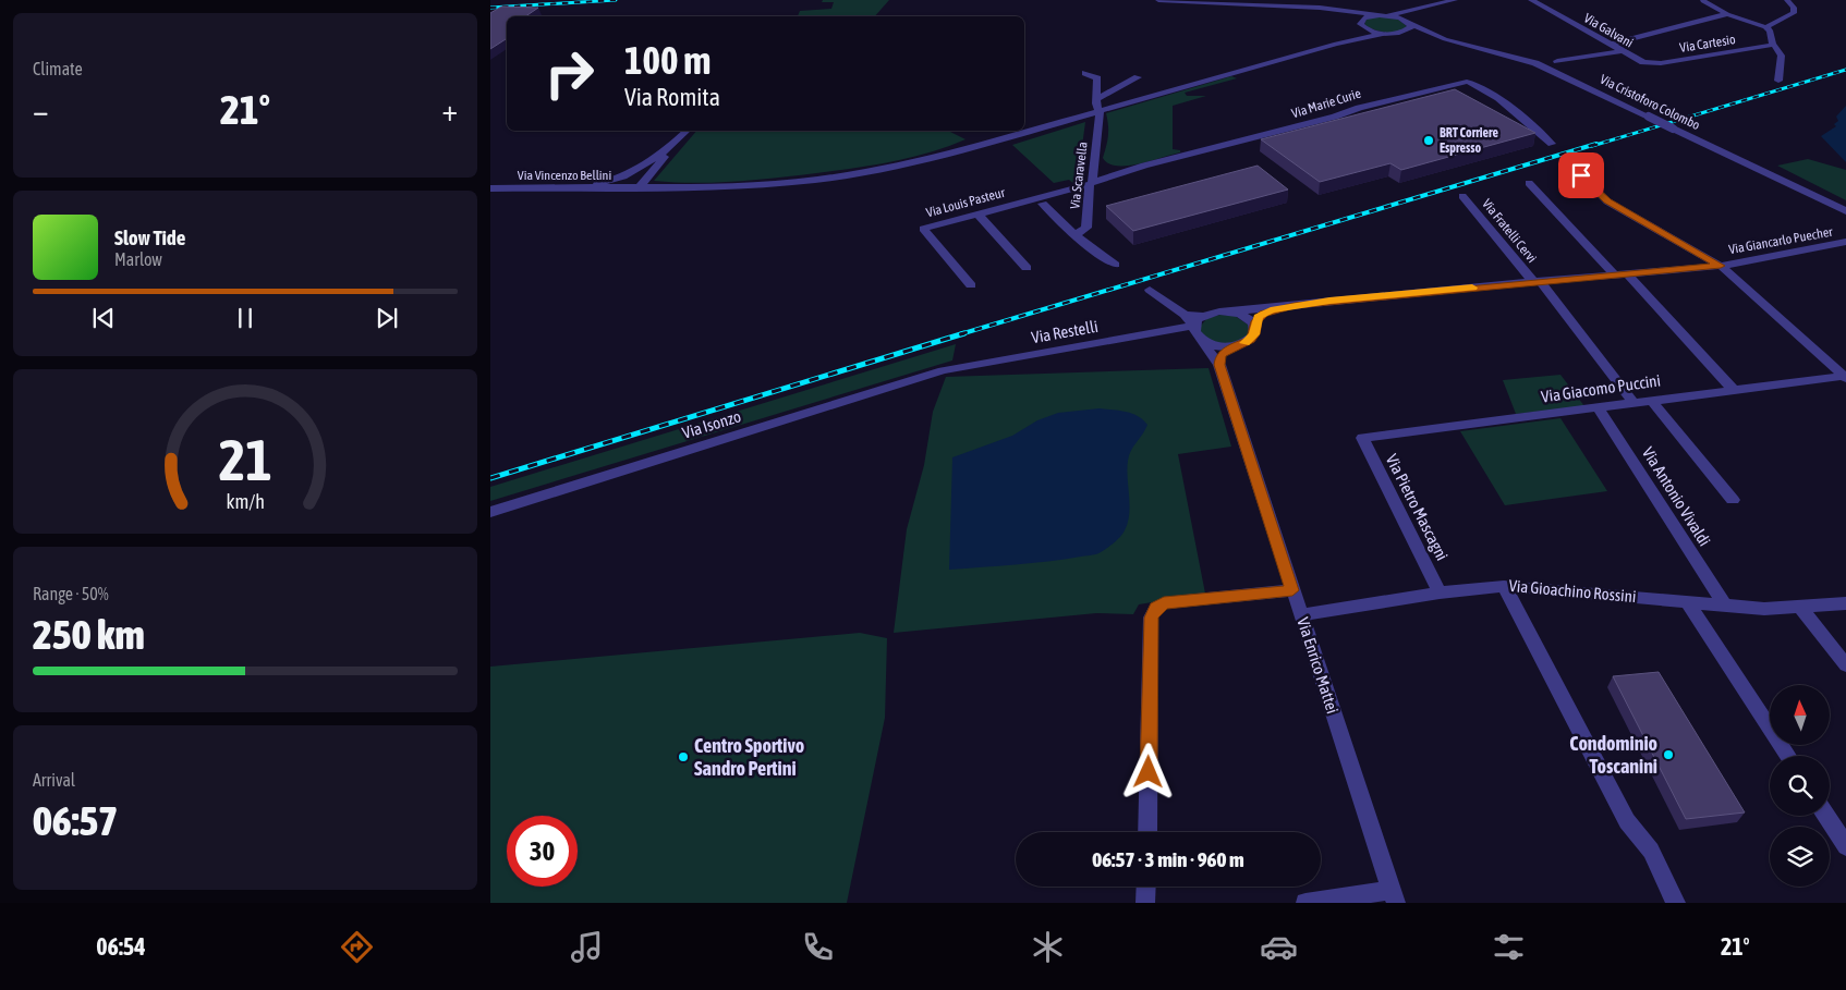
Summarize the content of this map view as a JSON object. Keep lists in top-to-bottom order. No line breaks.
{"streets":{"street":["Via Galvani","Via Cartesio","Via Cristoforo Colombo","Via Marie Curie","Via Vincenzo Bellini","Via Scaravella","Via Louis Pasteur","Via Fratelli Cervi","Via Giancarlo Puecher","Via Restelli","Via Giacomo Puccini","Via Isonzo","Via Antonio Vivaldi","Via Pietro Mascagni","Via Gioachino Rossini","Via Enrico Mattei"]},"crossings":[["Via Galvani","Via Cartesio"],["Via Cristoforo Colombo","Via Vincenzo Bellini"],["Via Cristoforo Colombo","Via Scaravella"],["Via Marie Curie","Via Scaravella"],["Via Marie Curie","Via Louis Pasteur"],["Via Vincenzo Bellini","Via Scaravella"],["Via Scaravella","Via Louis Pasteur"],["Via Fratelli Cervi","Via Giancarlo Puecher"],["Via Fratelli Cervi","Via Giacomo Puccini"],["Via Restelli","Via Isonzo"],["Via Restelli","Via Enrico Mattei"],["Via Giacomo Puccini","Via Antonio Vivaldi"],["Via Giacomo Puccini","Via Pietro Mascagni"],["Via Antonio Vivaldi","Via Gioachino Rossini"],["Via Pietro Mascagni","Via Gioachino Rossini"],["Via Gioachino Rossini","Via Enrico Mattei"]],"places":["BRT Corriere Espresso","Condominio Toscanini","Centro Sportivo Sandro Pertini"],"north":"top","page":{"tile":["Climate",["Range · 50%","250 km"],["Arrival","06:57"]],"turn":["100 m","Via Romita"],"heat":["−","21°","+"],"song":["Slow Tide","Marlow"],"limit":"30","trip":"06:57 · 3 min · 960 m","tabs":["06:54","21°"],"gauge":["21","km/h"]}}
